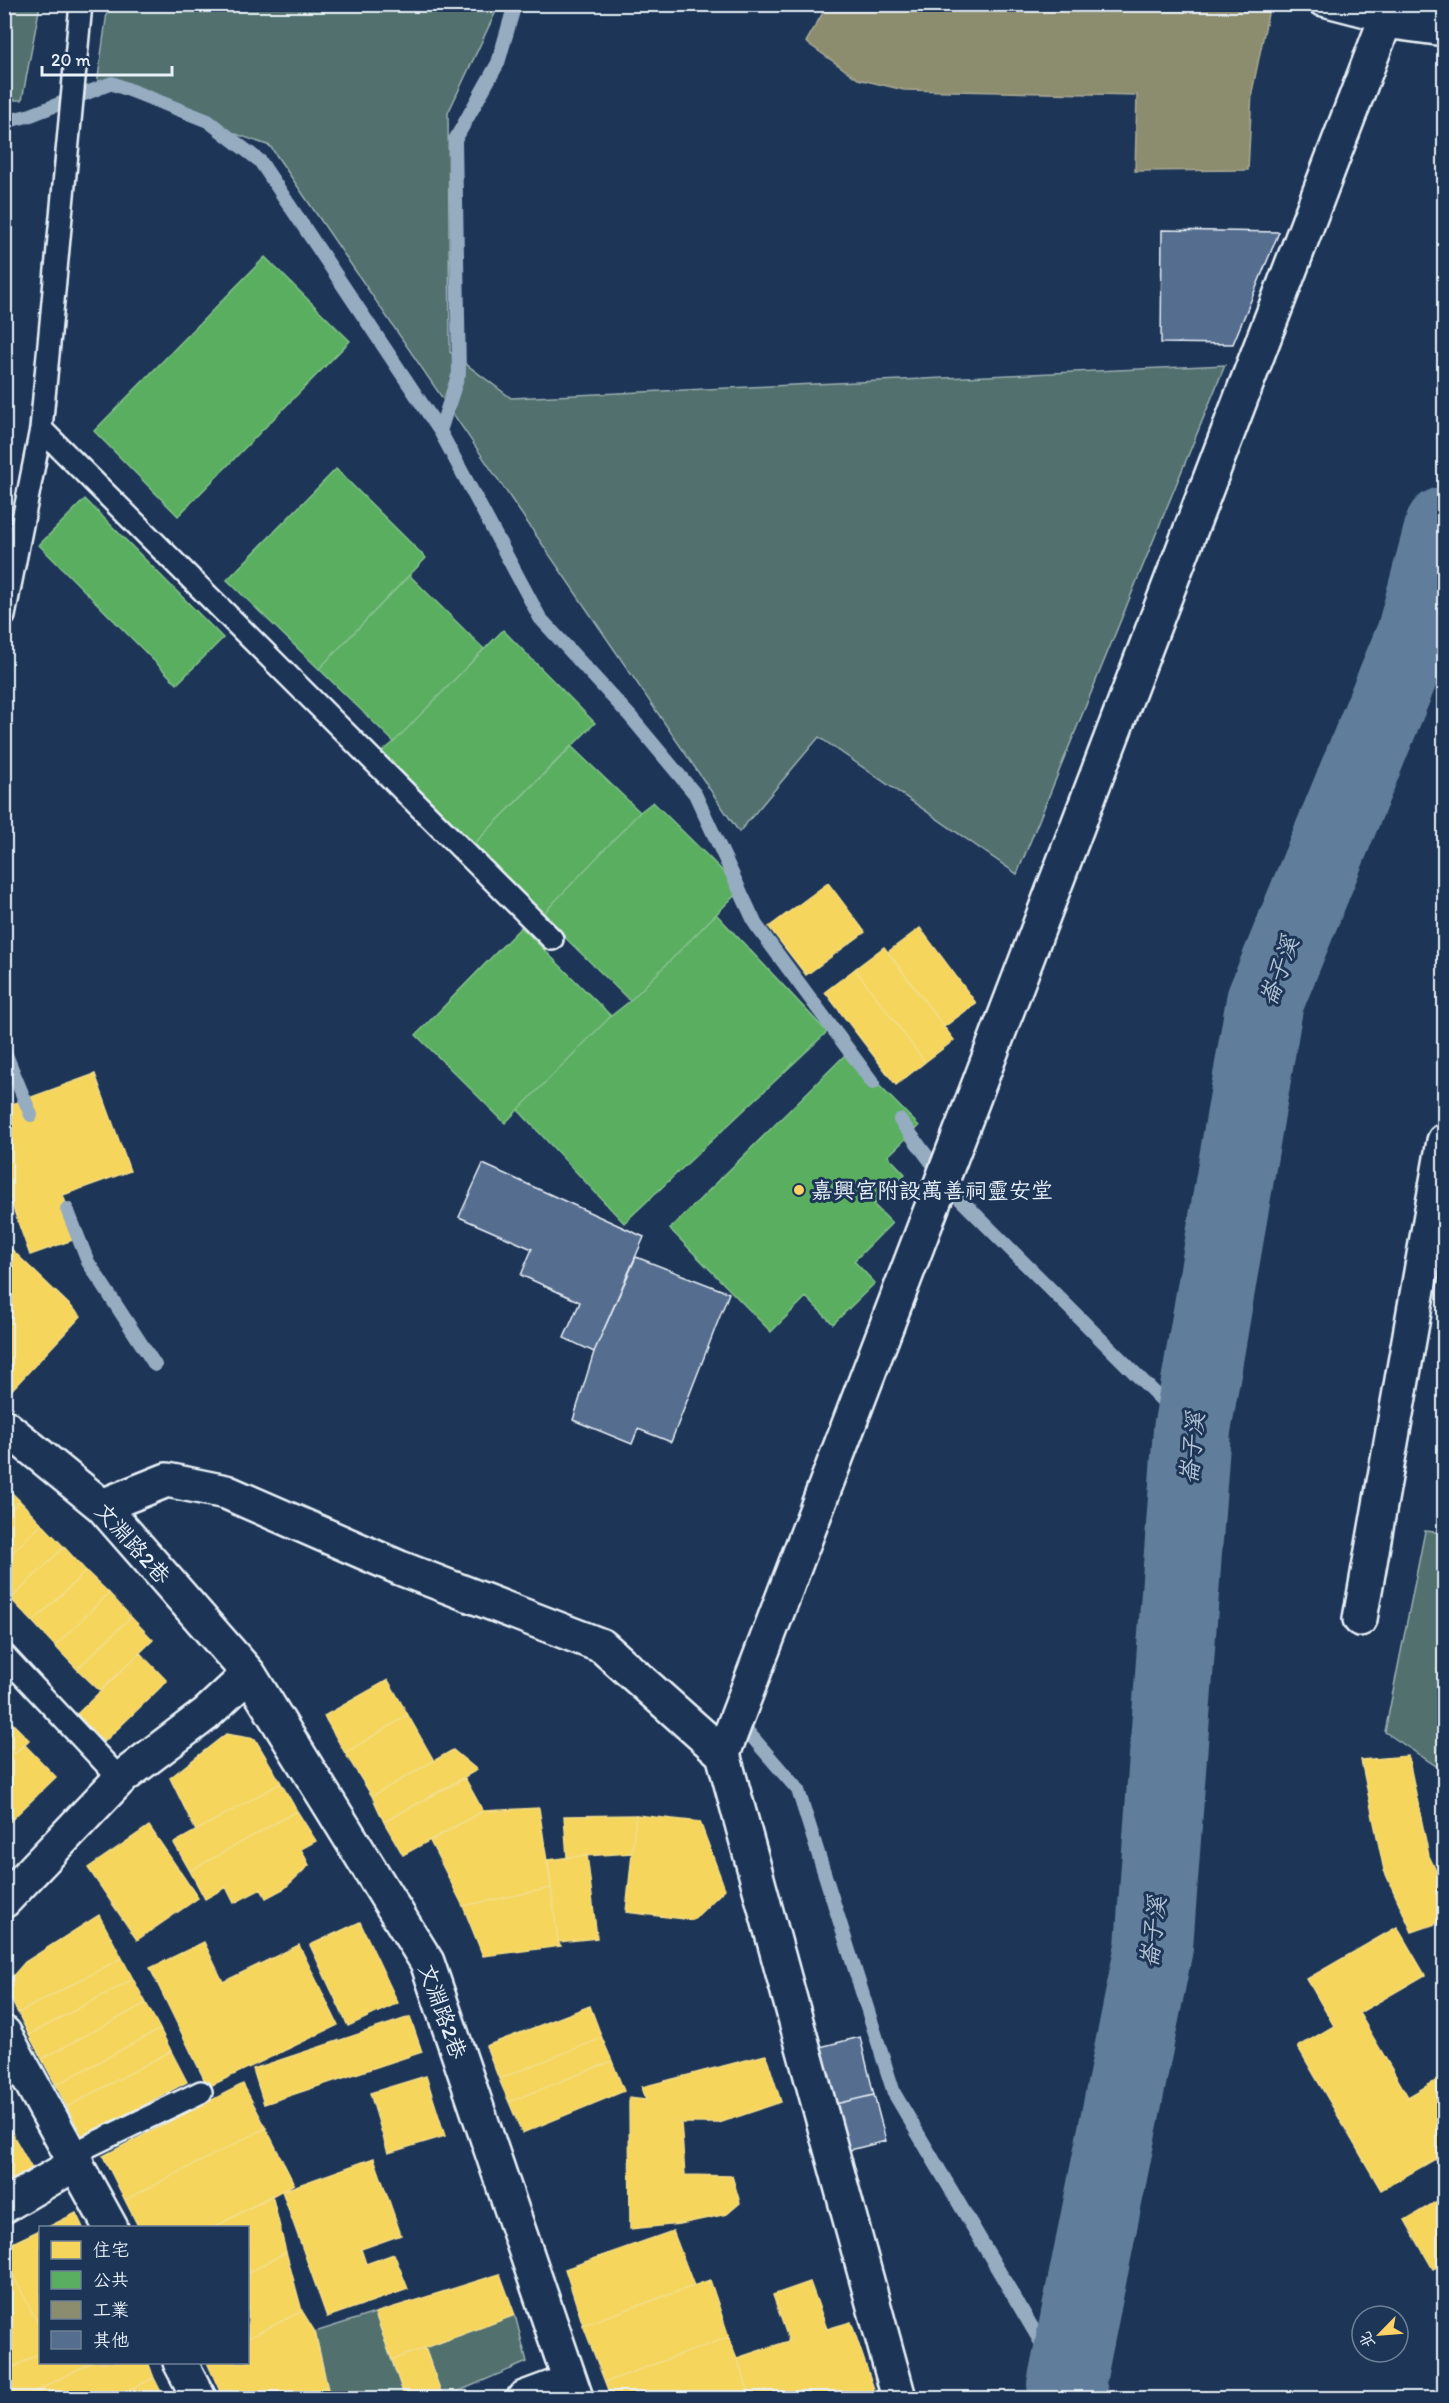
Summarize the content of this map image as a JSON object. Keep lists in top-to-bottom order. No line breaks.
{"streets":{"street":["文淵路2巷"]},"water":["崙子溪"],"places":["嘉興宮附設萬善祠靈安堂"],"legend":["住宅","公共","工業","其他"],"scale_bar":"20 m","north":"bottom left"}
